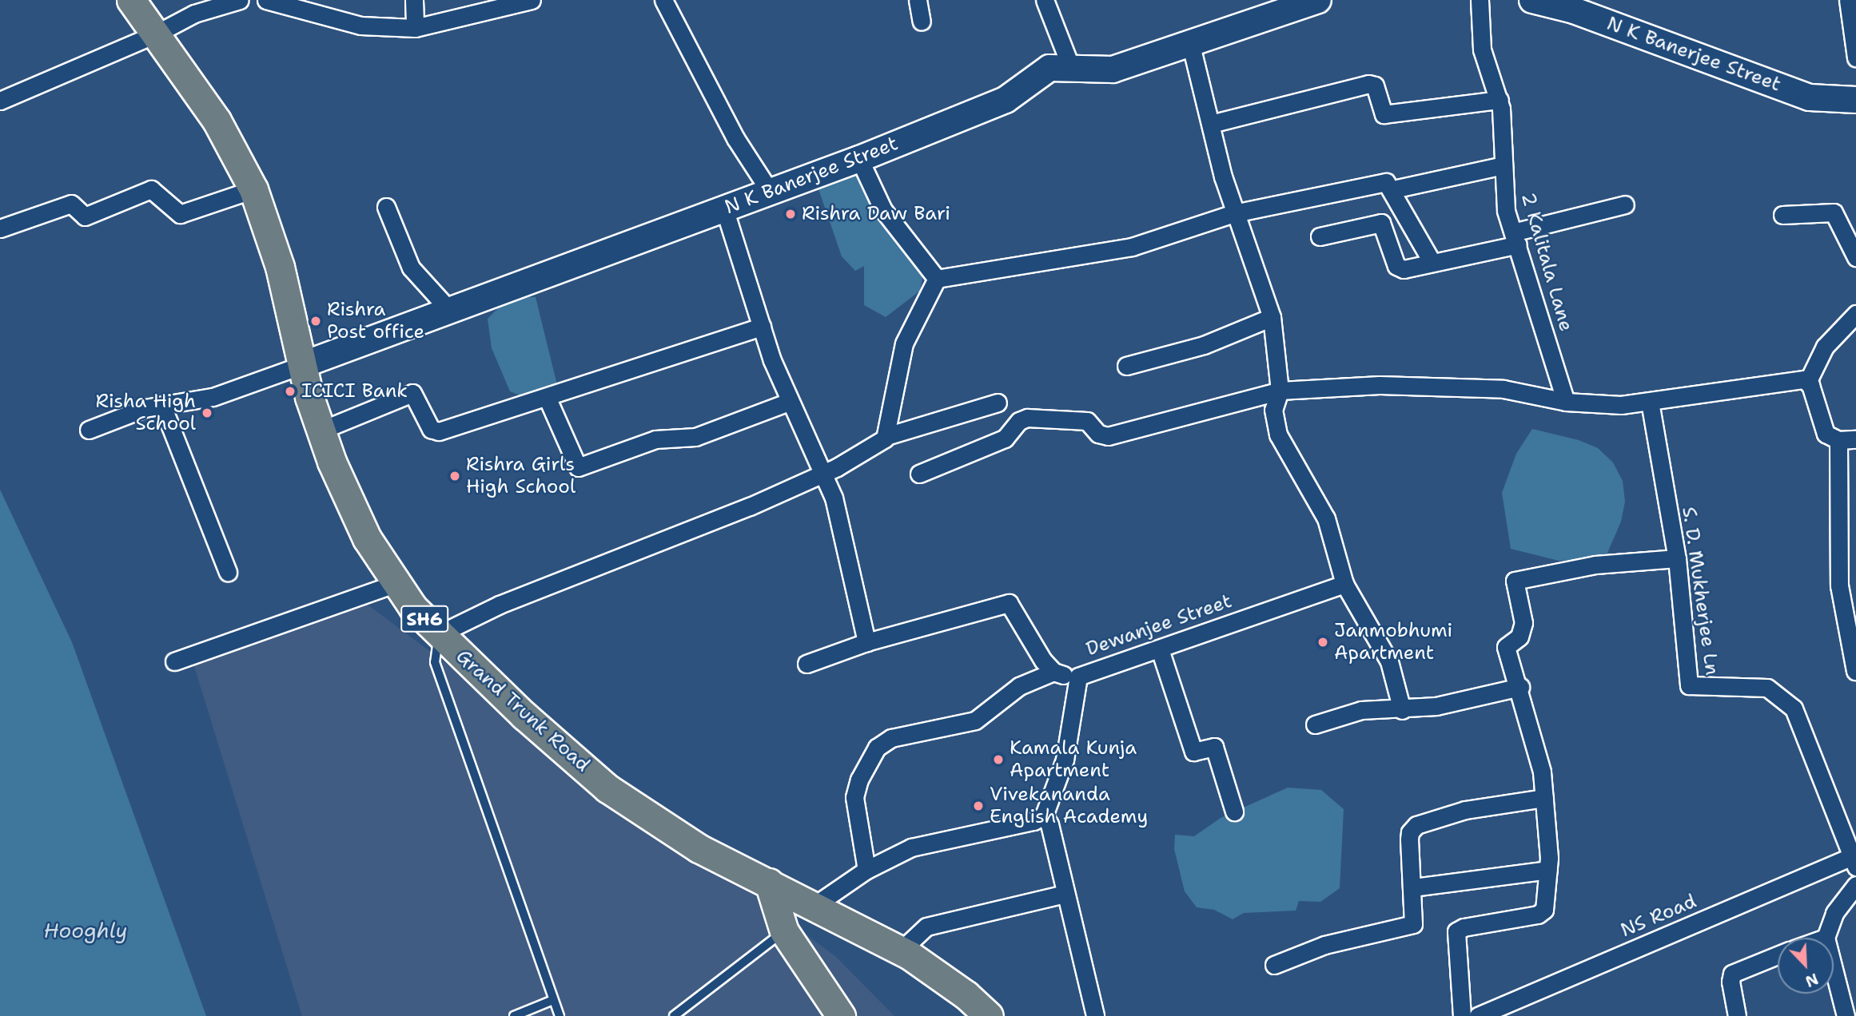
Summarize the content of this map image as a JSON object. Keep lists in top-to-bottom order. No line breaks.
{"streets":{"main road":["SH6","Grand Trunk Road"],"street":["N K Banerjee Street","2 Kalitala Lane","S. D. Mukherjee Ln","Dewanjee Street","NS Road"]},"crossings":[["N K Banerjee Street","Grand Trunk Road"],["S. D. Mukherjee Ln","NS Road"]],"water":["Hooghly"],"places":["Rishra Daw Bari","Rishra Post office","ICICI Bank","Risha High School","Rishra Girls High School","Janmobhumi Apartment","Kamala Kunja Apartment","Vivekananda English Academy"],"north":"bottom right"}
